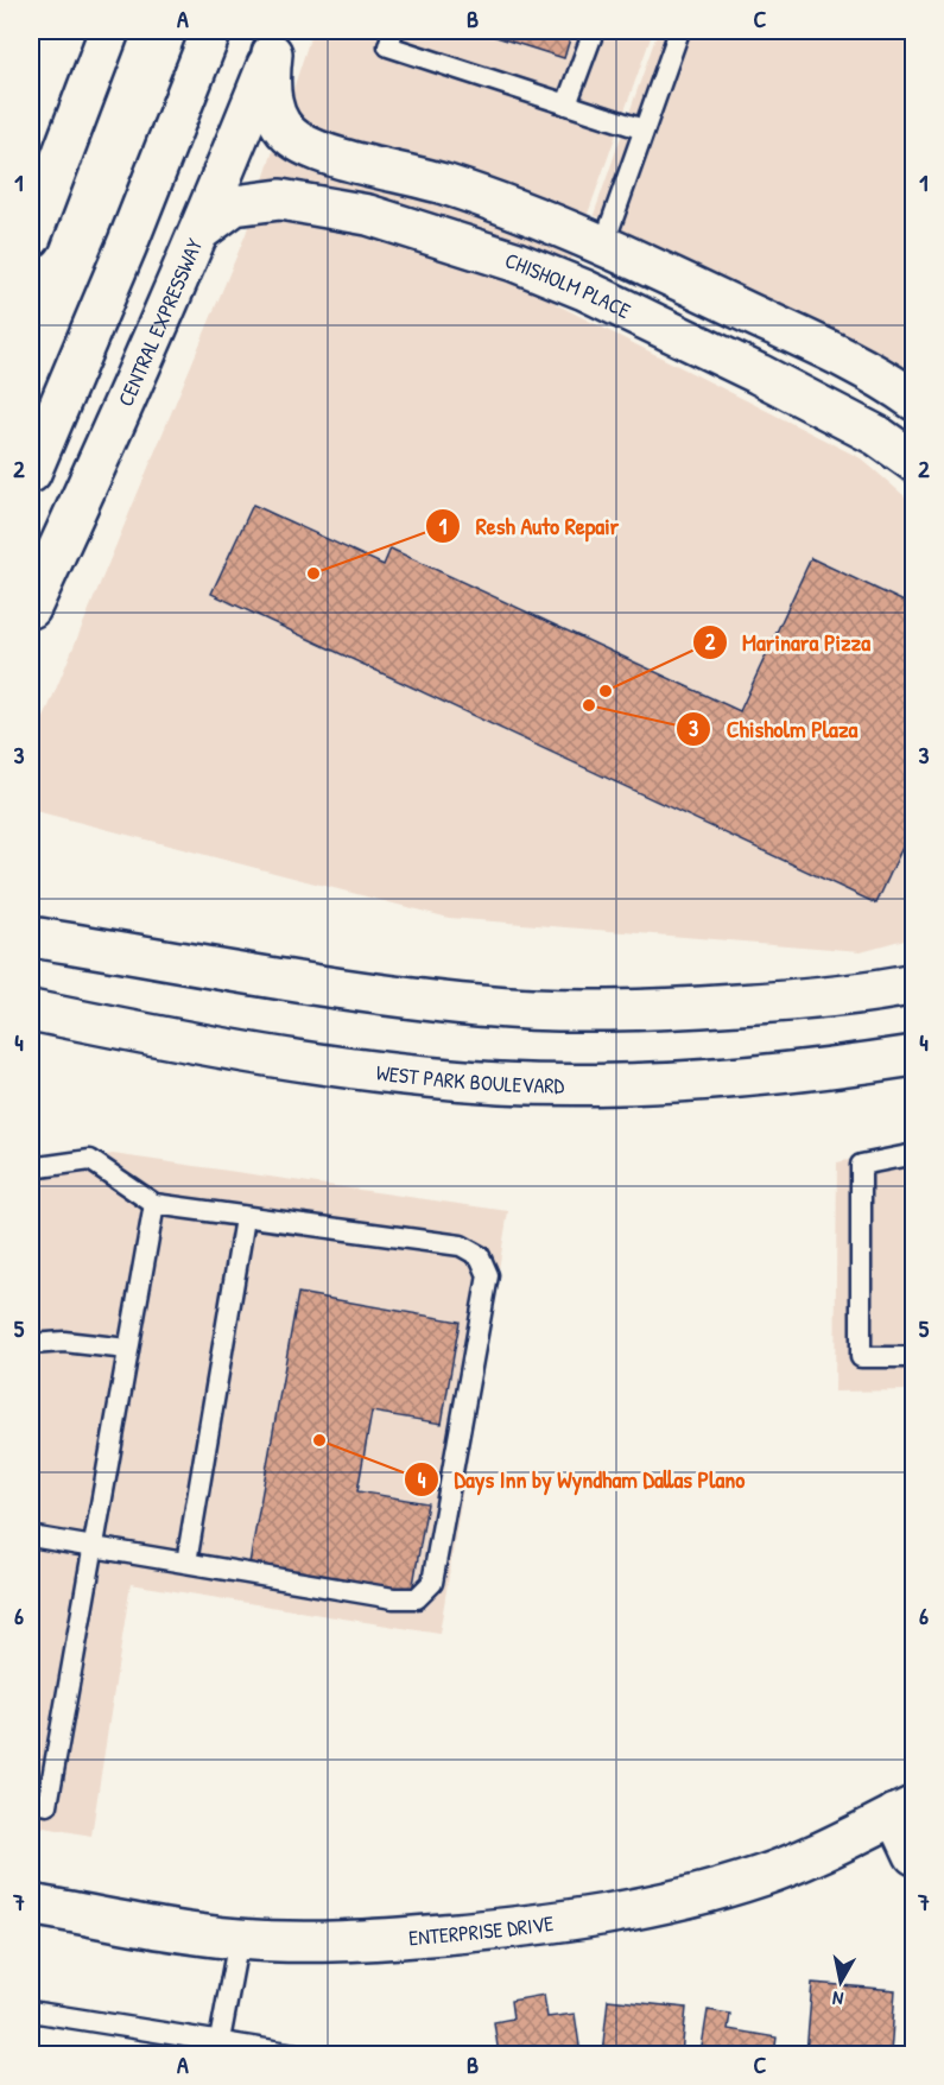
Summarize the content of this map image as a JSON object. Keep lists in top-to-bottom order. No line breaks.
{"streets":{"main road":["CHISHOLM PLACE","CENTRAL EXPRESSWAY","WEST PARK BOULEVARD","ENTERPRISE DRIVE"]},"crossings":[["CHISHOLM PLACE","CENTRAL EXPRESSWAY"]],"places":["Resh Auto Repair","Marinara Pizza","Chisholm Plaza","Days Inn by Wyndham Dallas Plano"],"north":"bottom","grid":{"columns":["A","B","C"],"rows":["1","2","3","4","5","6","7"]}}
